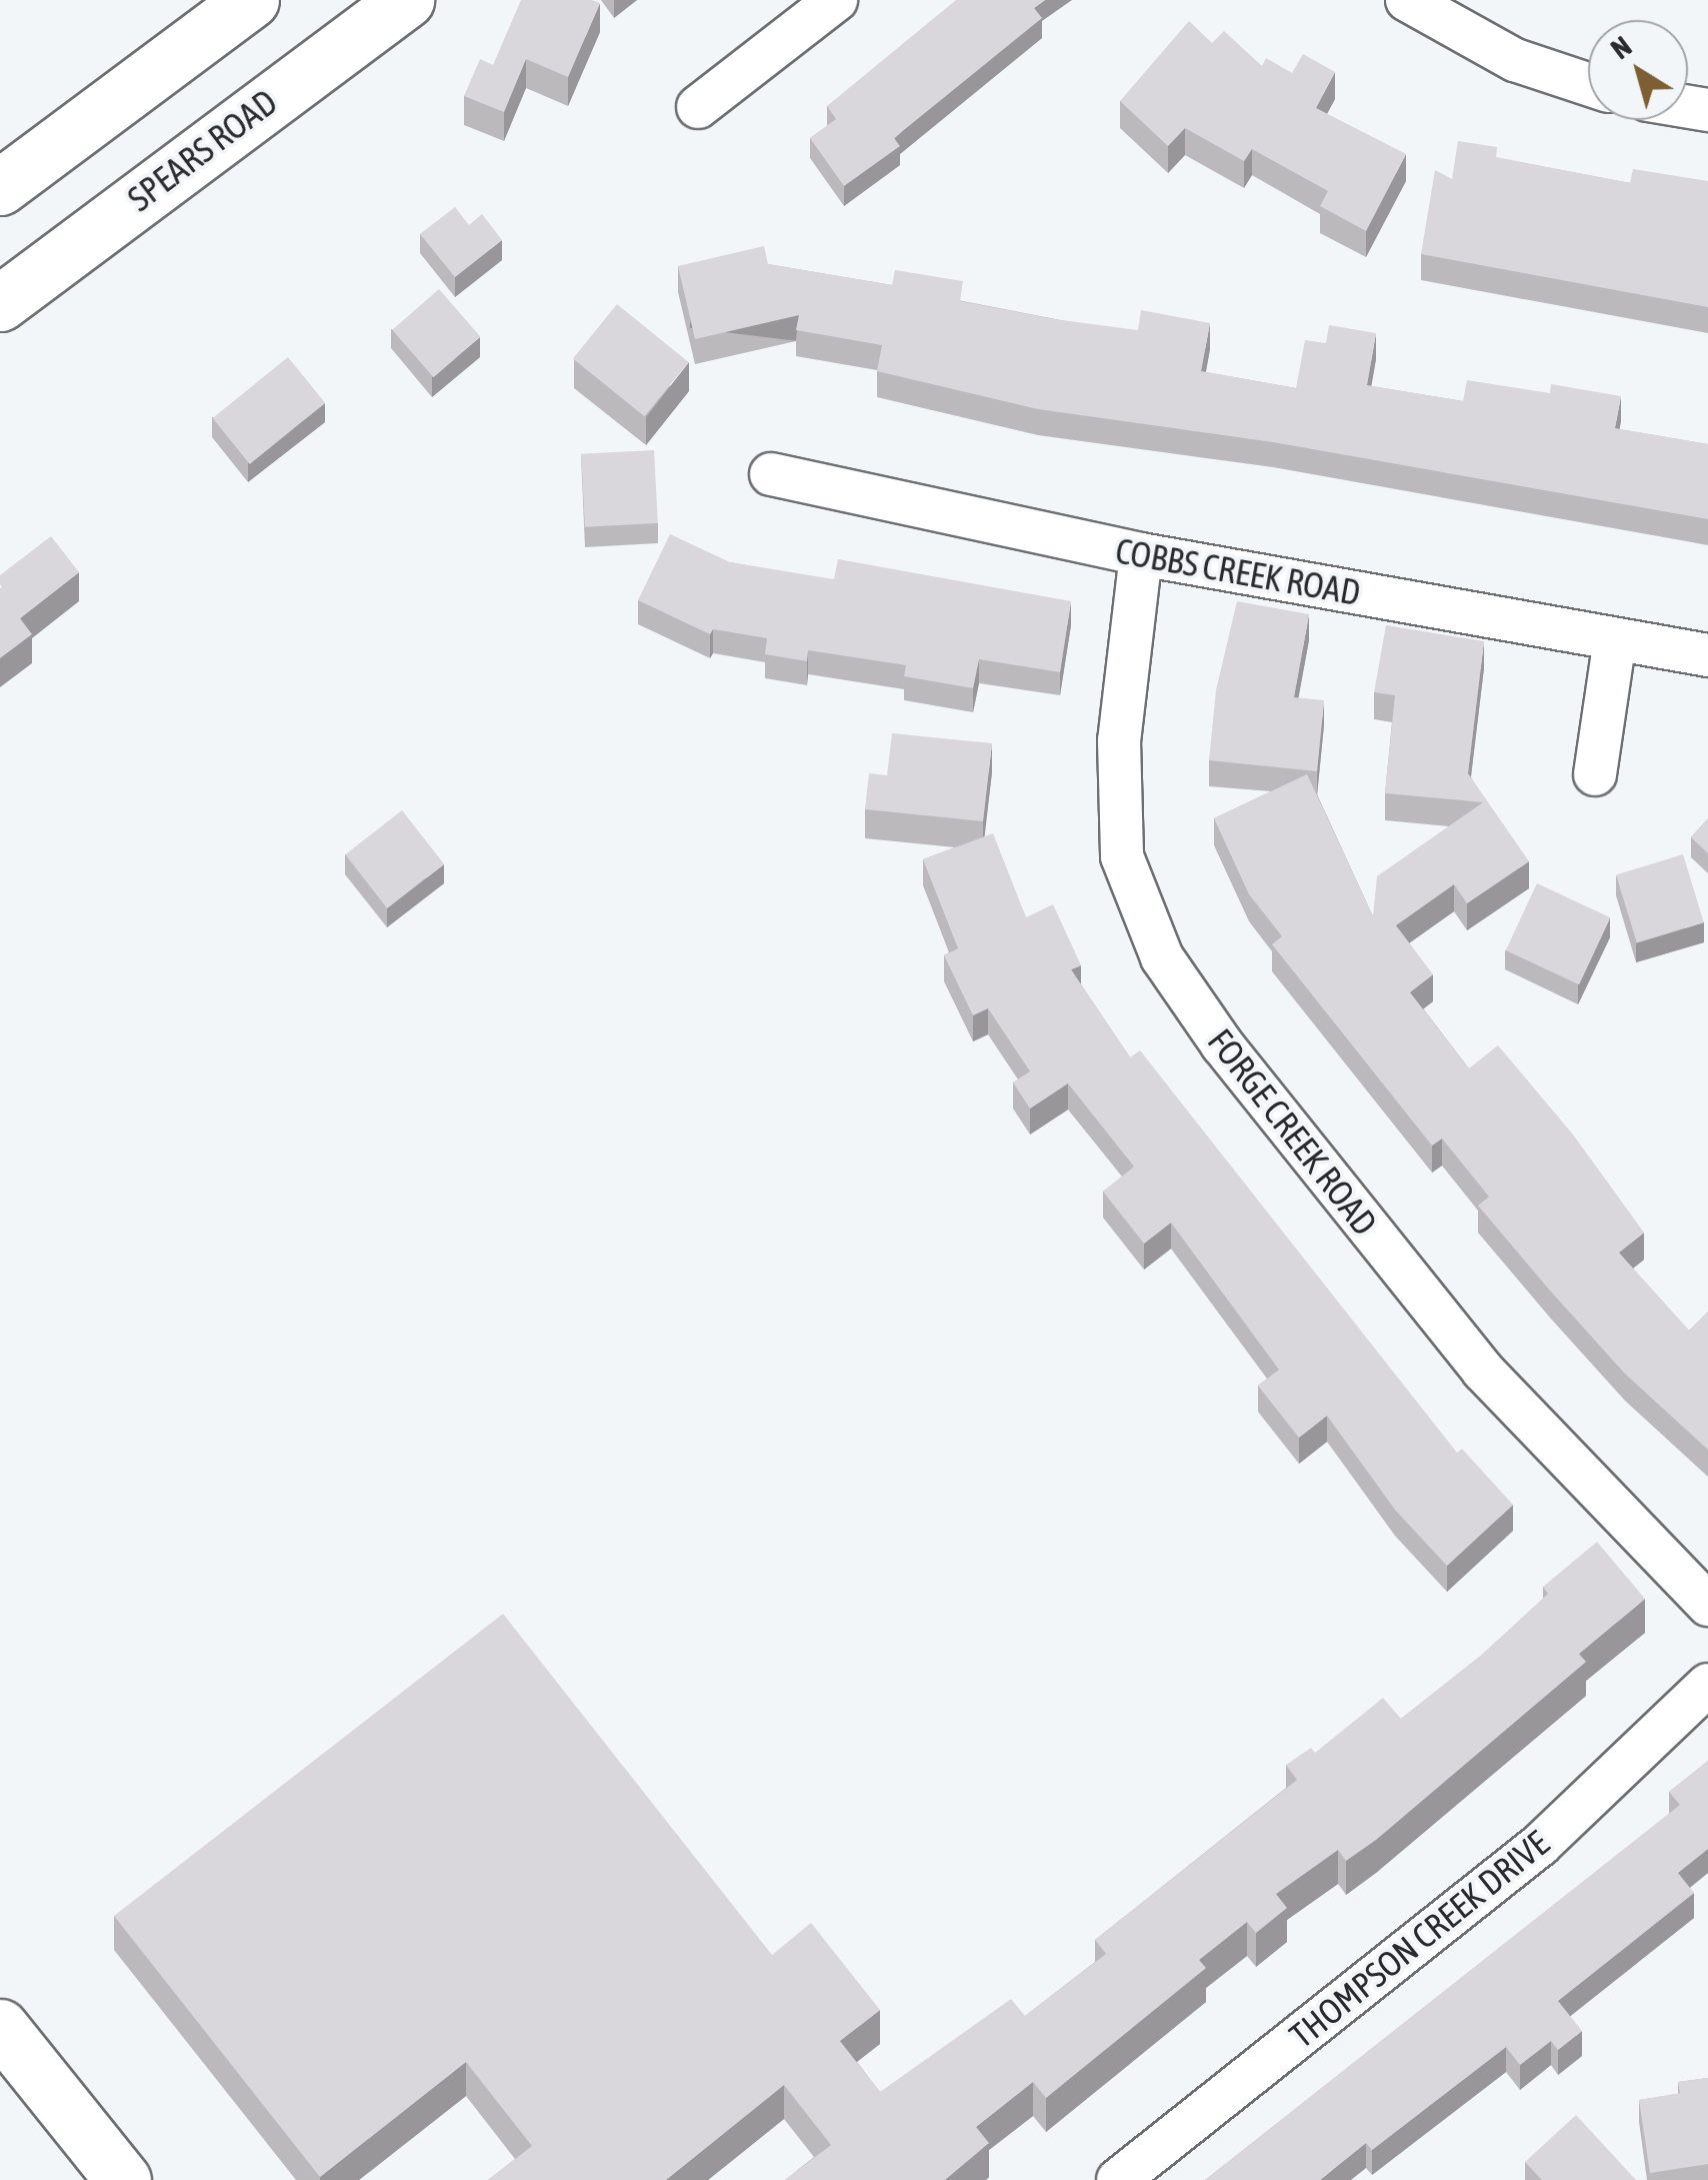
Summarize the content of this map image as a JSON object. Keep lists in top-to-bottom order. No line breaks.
{"streets":{"main road":["SPEARS ROAD"],"street":["COBBS CREEK ROAD","FORGE CREEK ROAD","THOMPSON CREEK DRIVE"]},"crossings":[["COBBS CREEK ROAD","FORGE CREEK ROAD"]],"north":"top left"}
